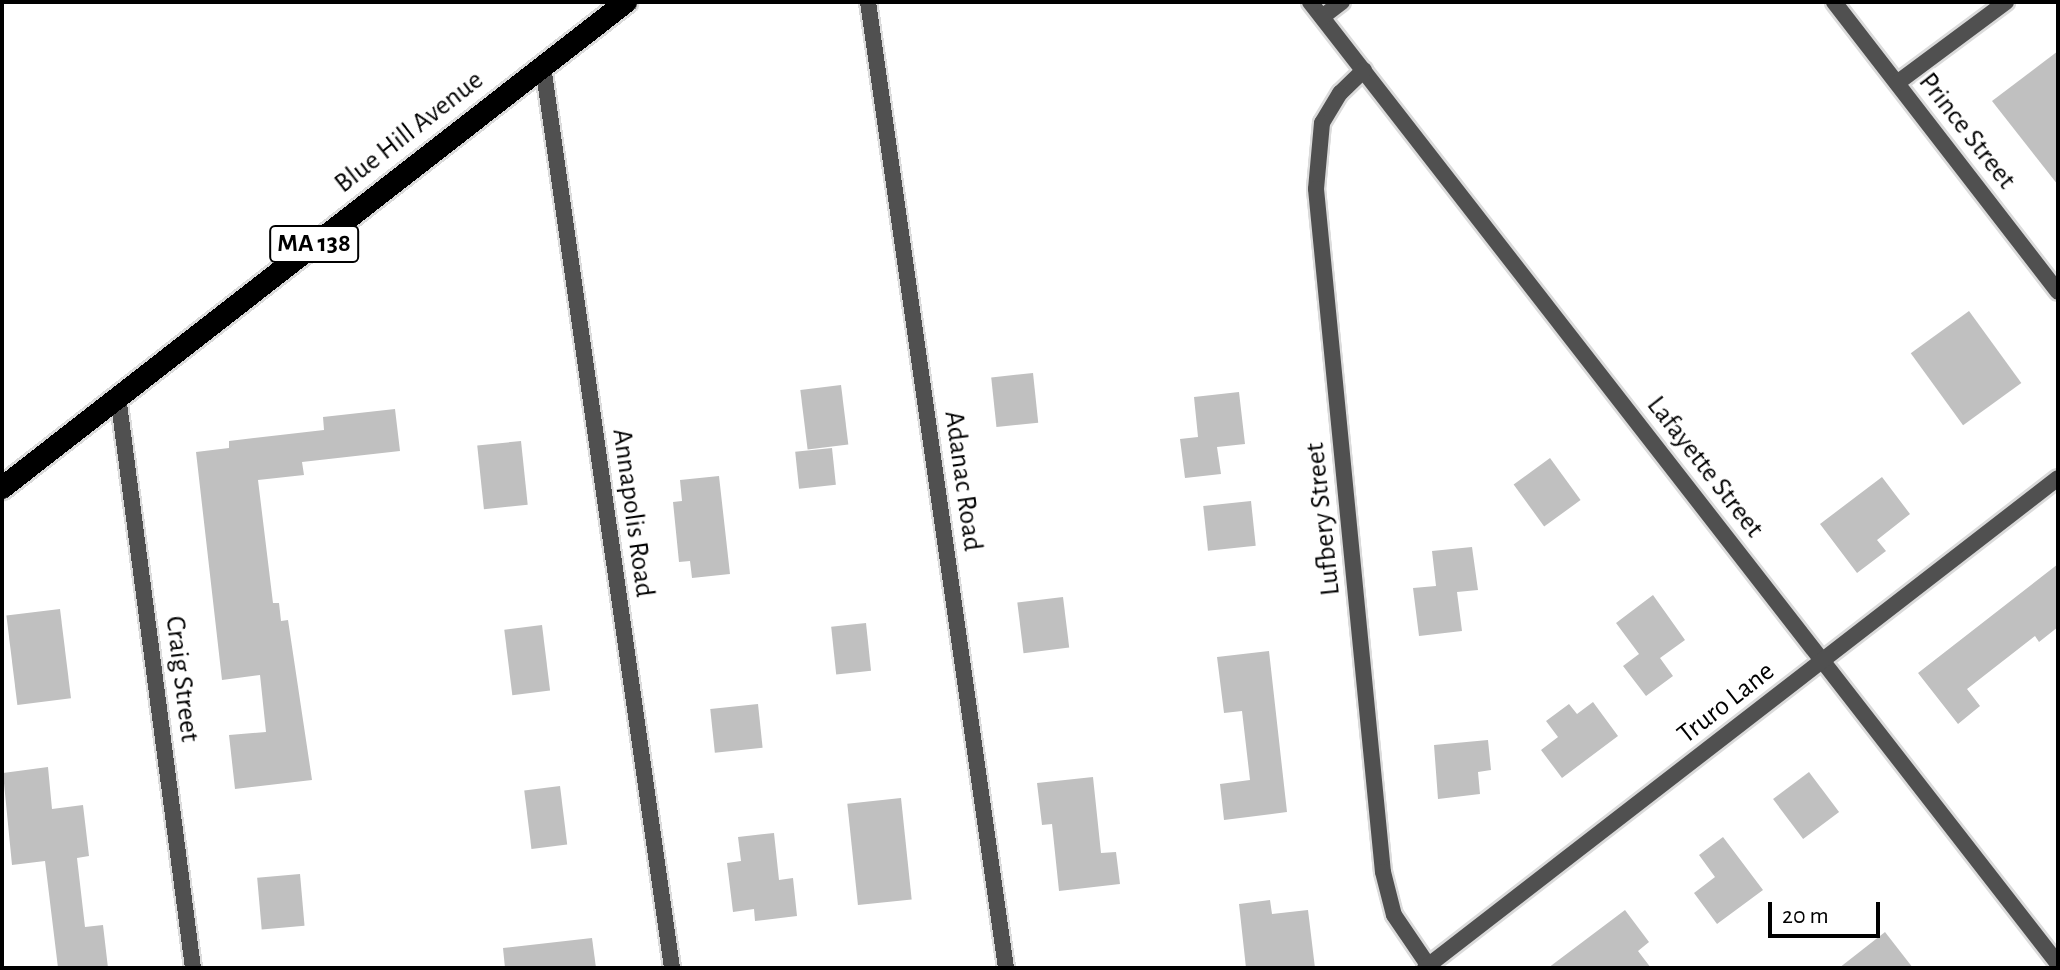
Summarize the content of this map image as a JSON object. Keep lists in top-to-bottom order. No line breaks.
{"streets":{"highway":["Blue Hill Avenue","MA 138"],"street":["Prince Street","Lafayette Street","Adanac Road","Annapolis Road","Lufbery Street","Craig Street","Truro Lane"]},"crossings":[["Blue Hill Avenue","Annapolis Road"],["Blue Hill Avenue","Craig Street"],["Lafayette Street","Lufbery Street"],["Lafayette Street","Truro Lane"],["Lufbery Street","Truro Lane"]],"scale_bar":"20 m"}
